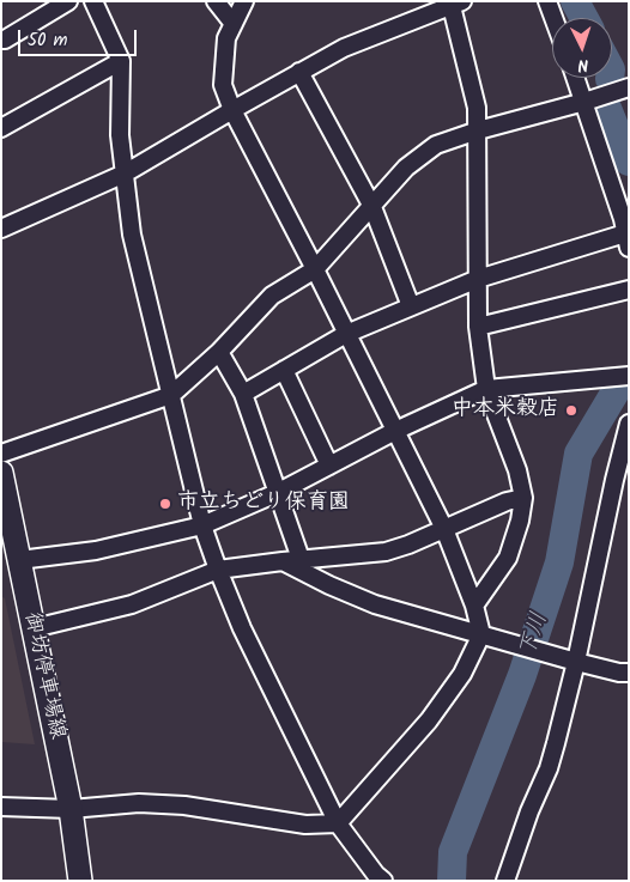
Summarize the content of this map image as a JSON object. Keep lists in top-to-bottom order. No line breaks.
{"streets":{"main road":["御坊停車場線"]},"water":["下川"],"places":["中本米穀店","市立ちどり保育園"],"scale_bar":"50 m","north":"bottom"}
